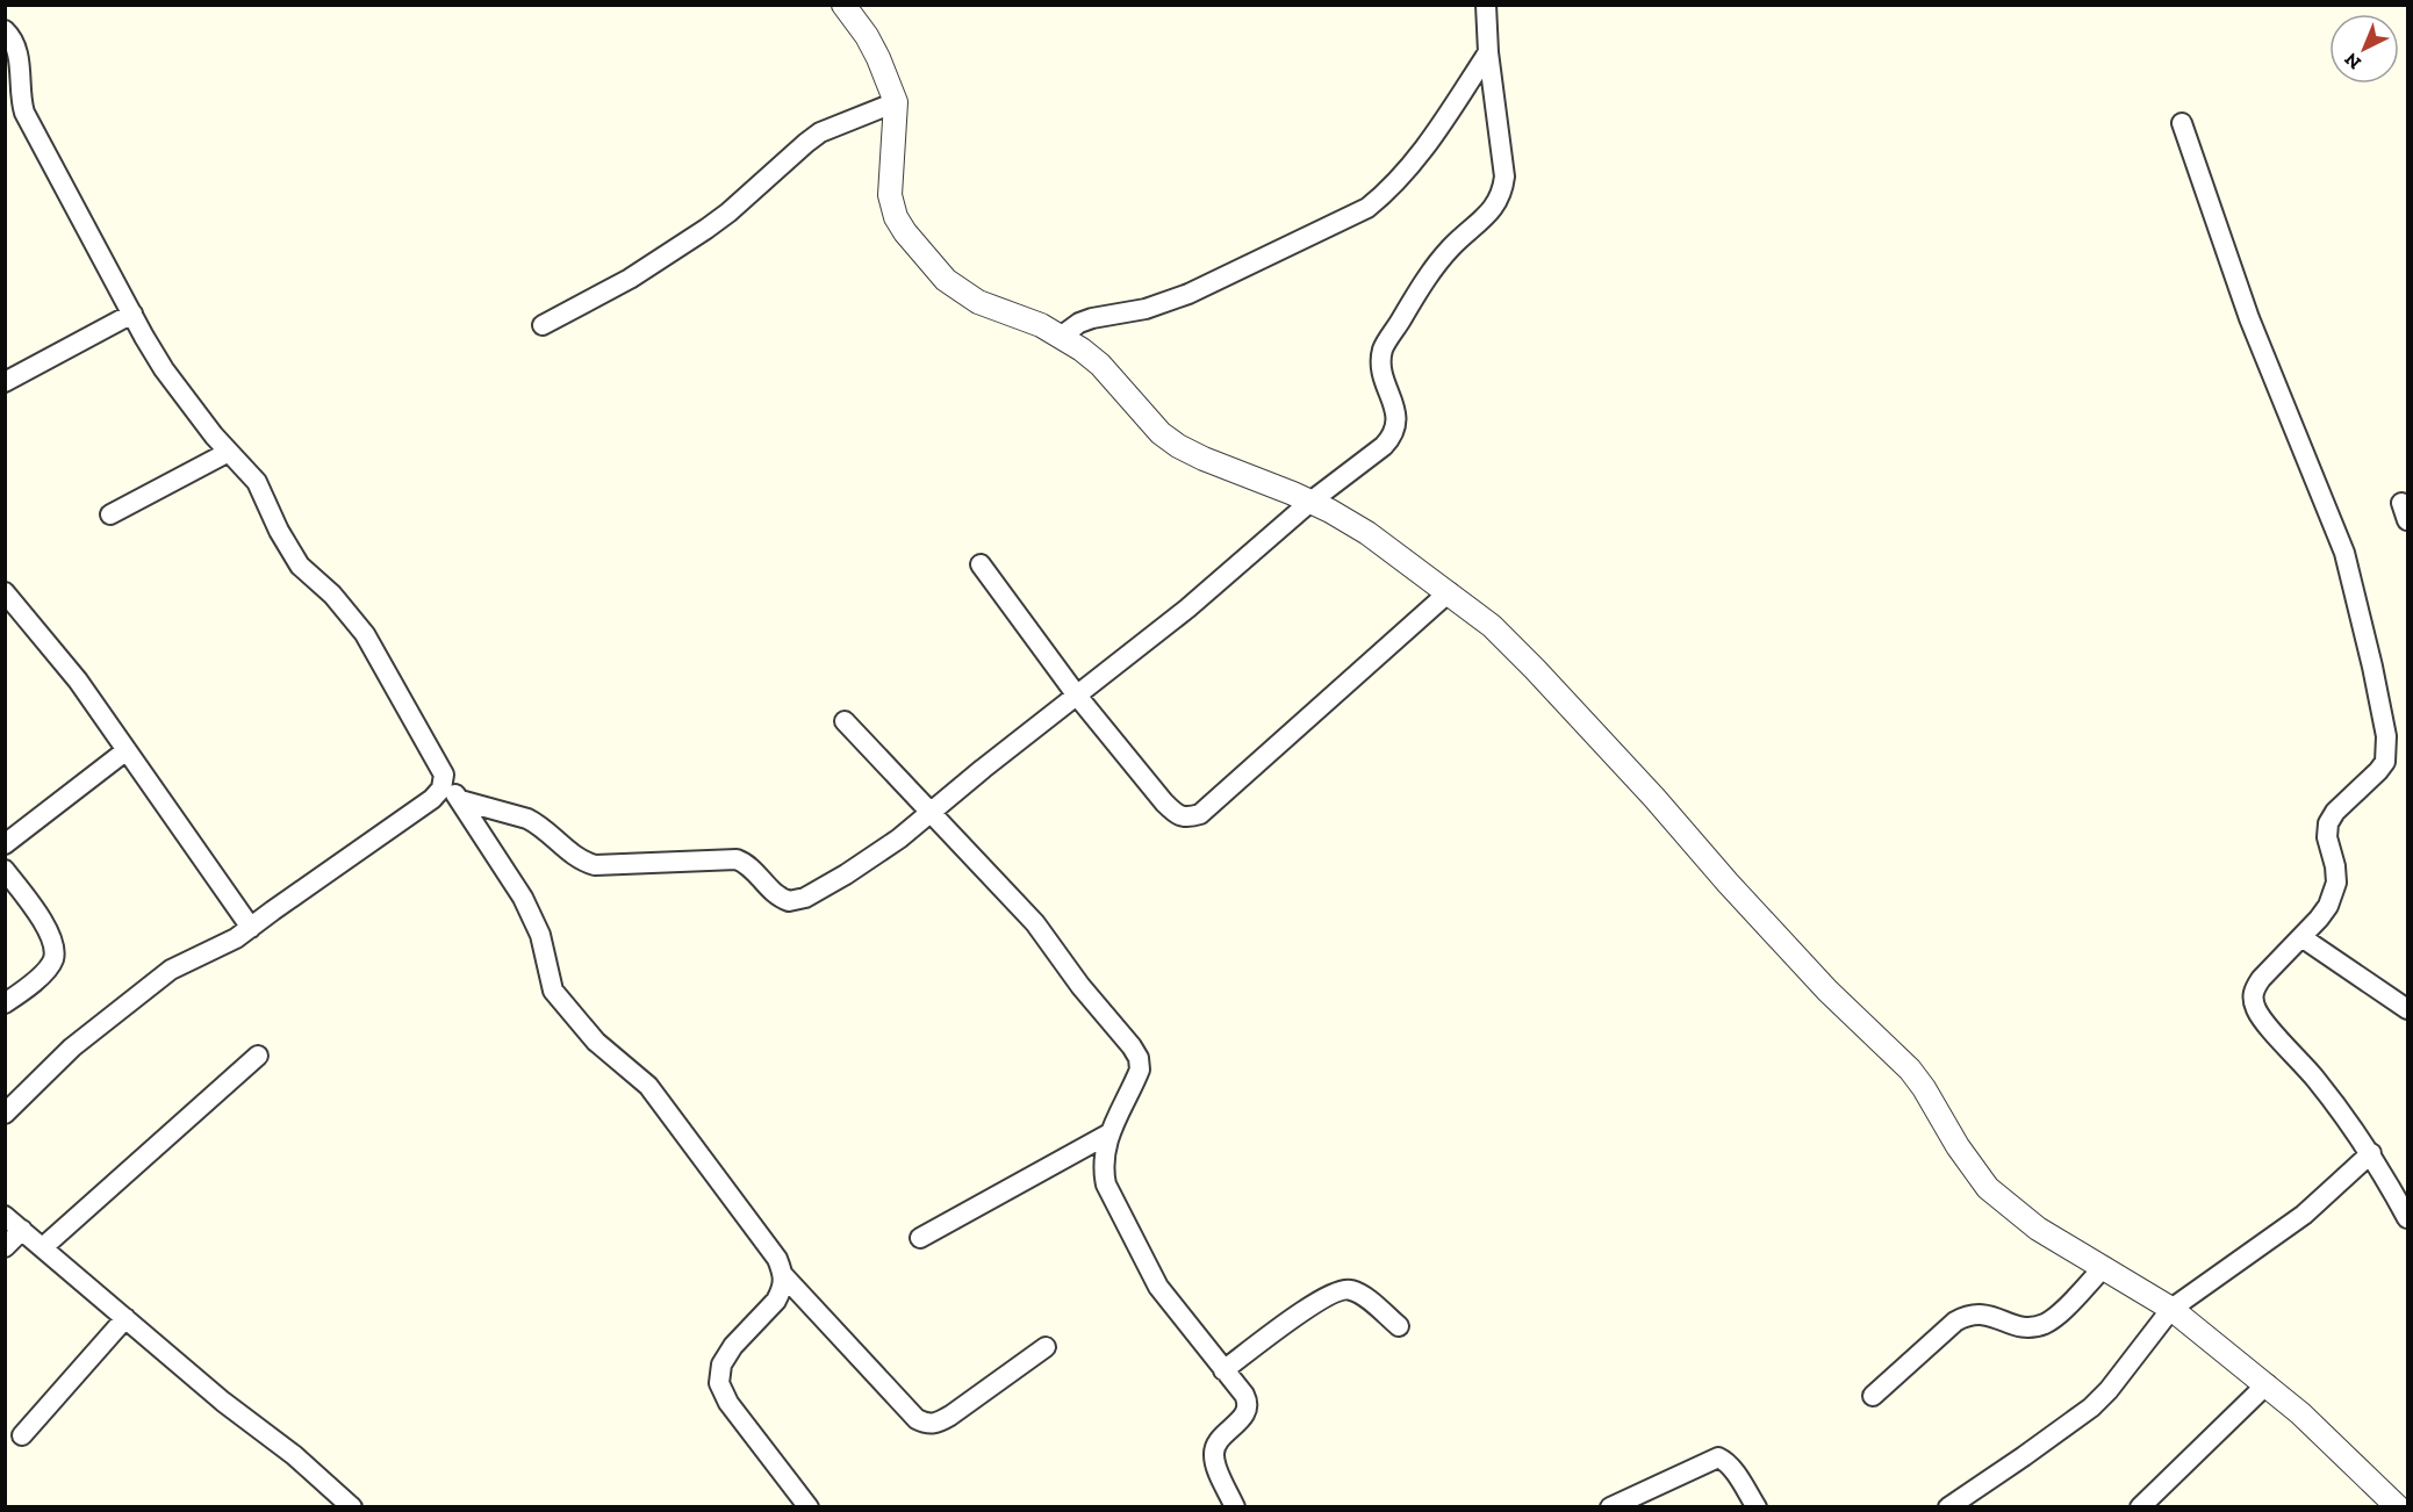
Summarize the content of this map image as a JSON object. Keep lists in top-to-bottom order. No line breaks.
{"north":"bottom left"}
